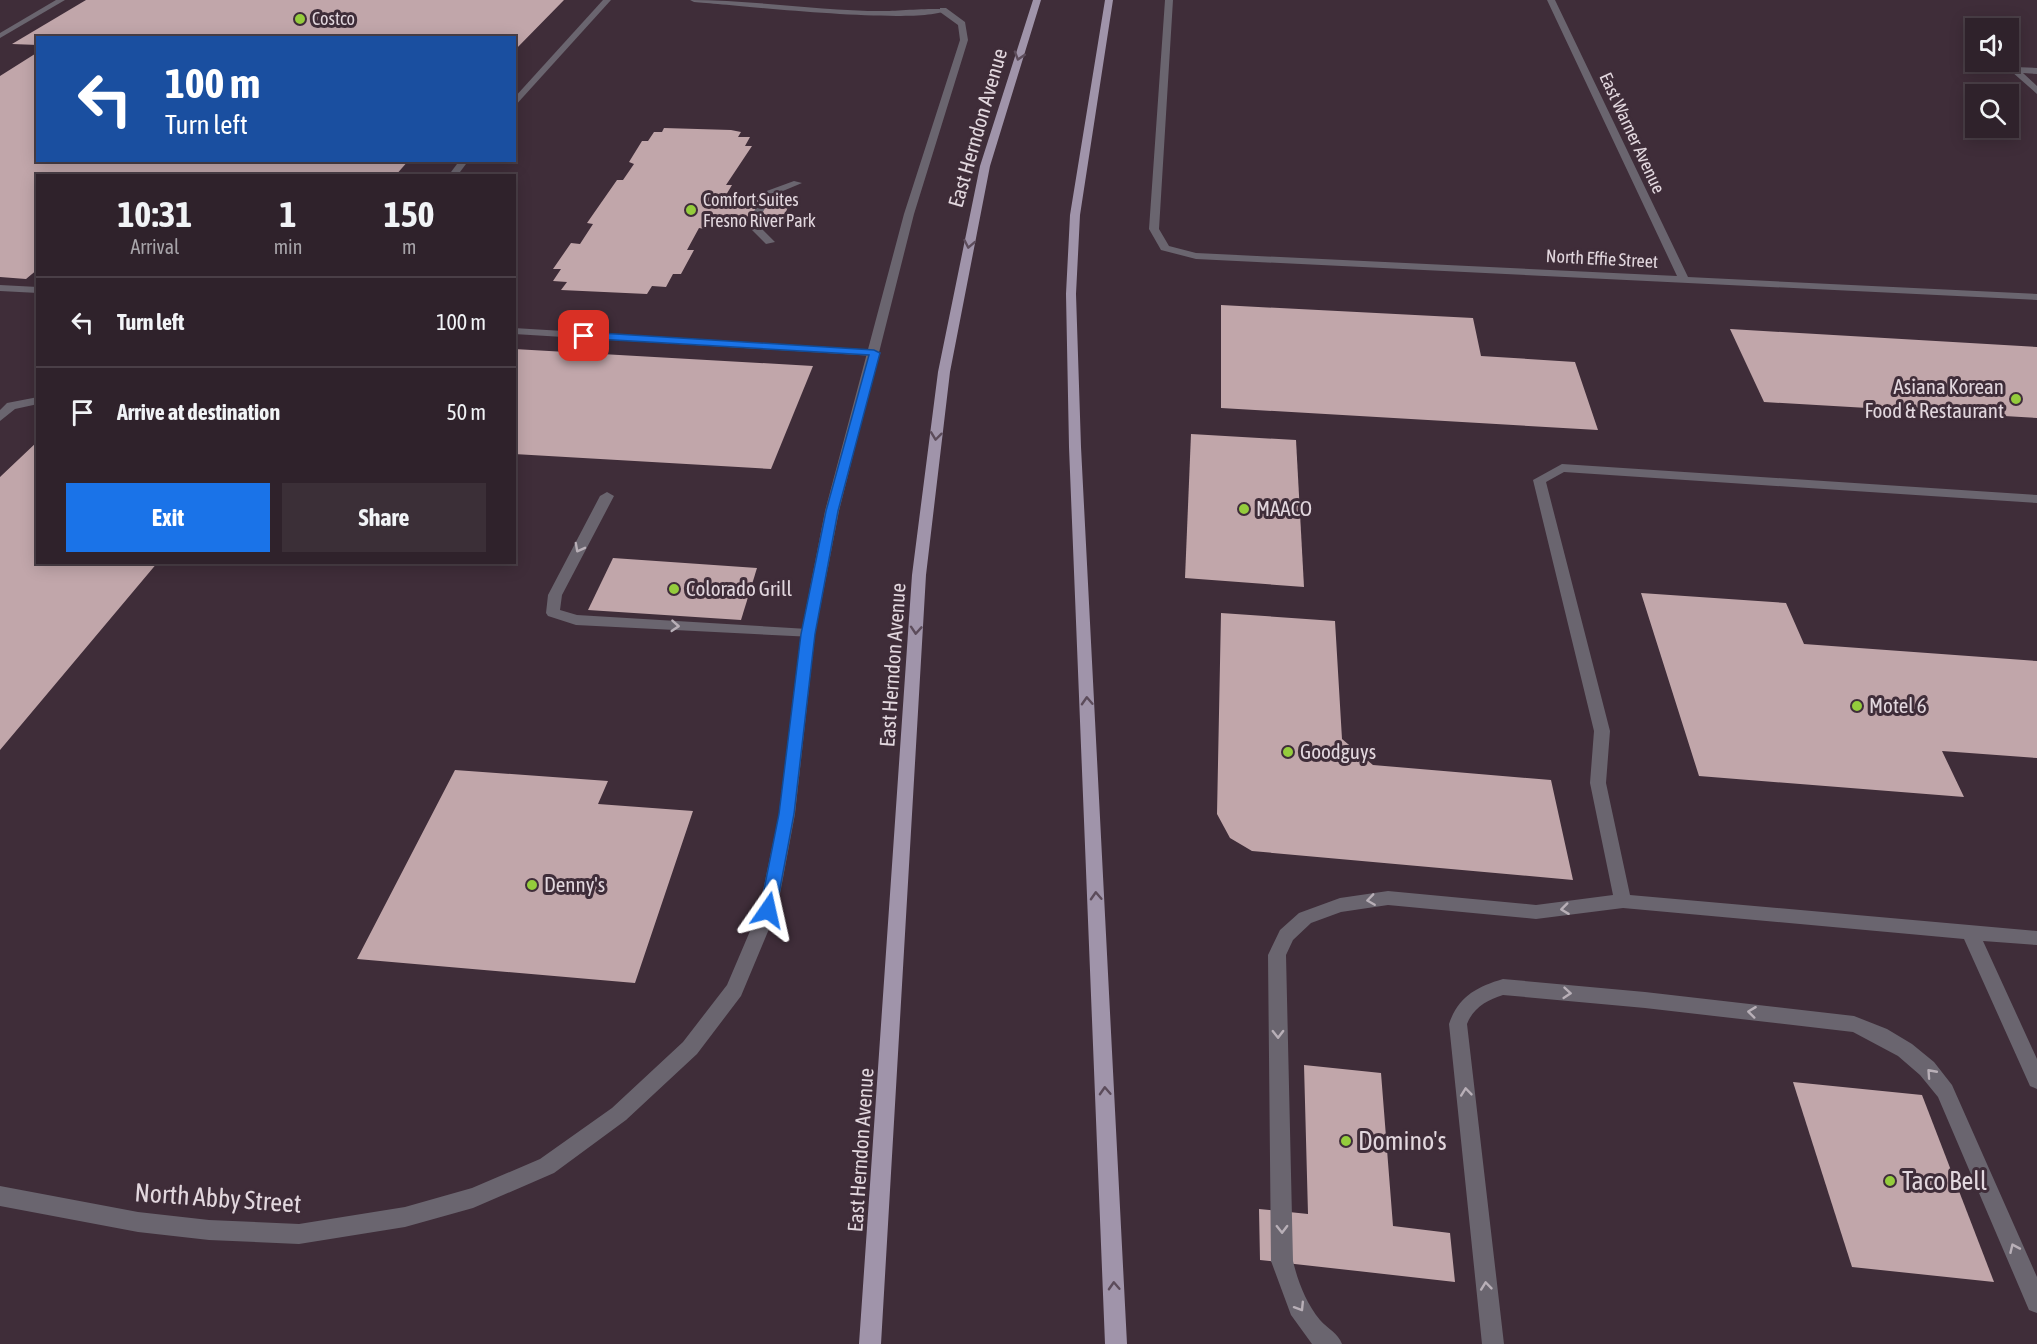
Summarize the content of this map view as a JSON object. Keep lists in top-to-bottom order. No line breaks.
{"streets":{"main road":["East Herndon Avenue"],"street":["East Warner Avenue","North Effie Street","North Abby Street"]},"crossings":[["East Warner Avenue","North Effie Street"]],"one_way":["East Herndon Avenue"],"places":["Costco","Comfort Suites Fresno River Park","Asiana Korean Food & Restaurant","MAACO","Colorado Grill","Motel 6","Goodguys","Denny's","Domino's","Taco Bell"],"page":{"turn":["100 m","Turn left"],"eta":["10:31","Arrival","1","min","150","m"],"list":[{"name":"Turn left","value":"100 m"},{"name":"Arrive at destination","value":"50 m"}],"buttons":["Exit","Share"]}}
